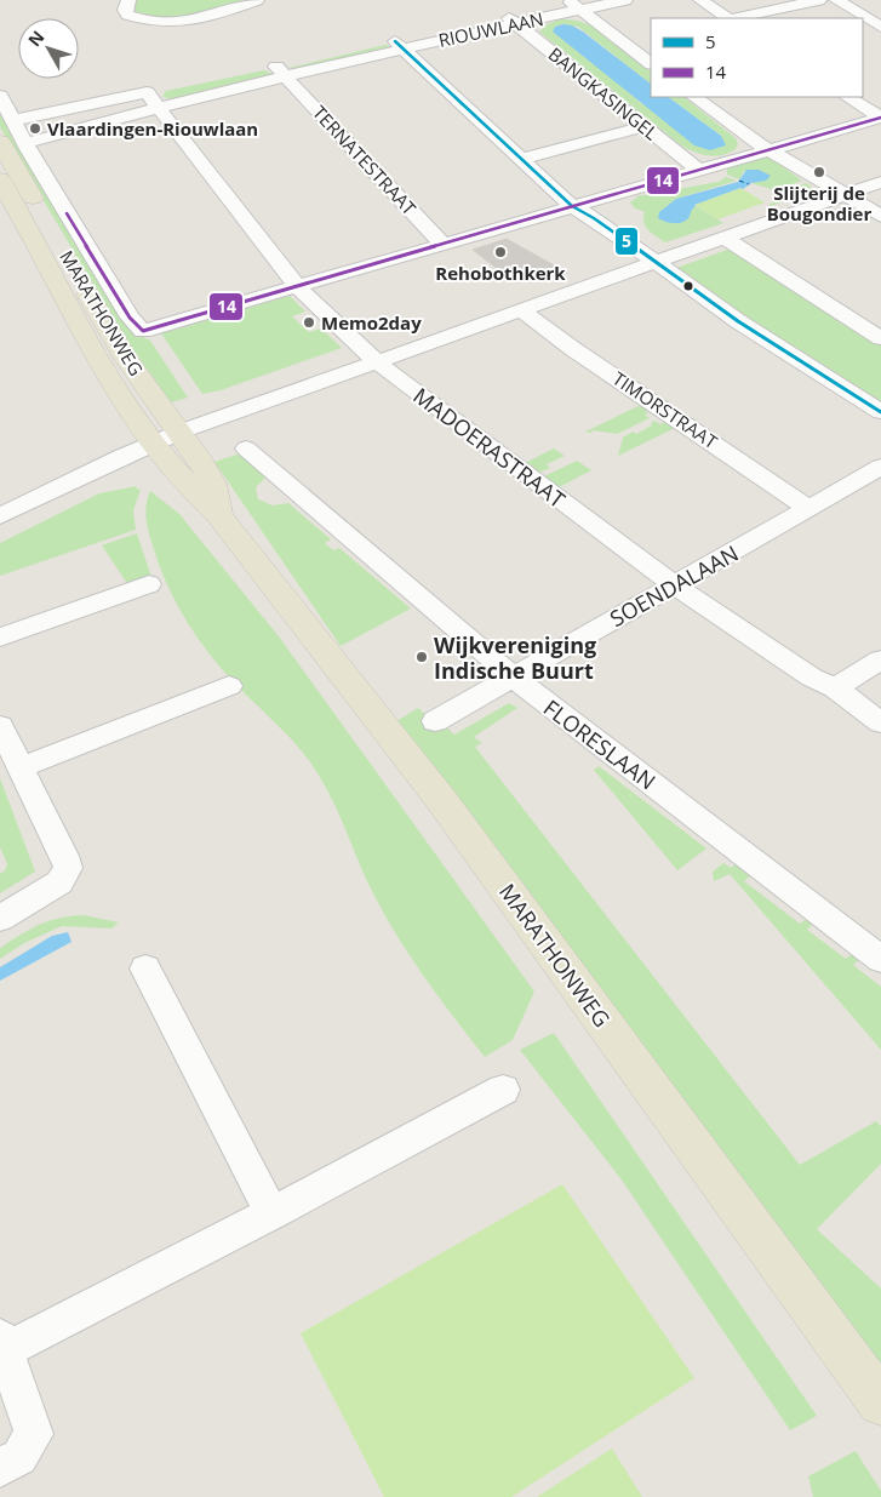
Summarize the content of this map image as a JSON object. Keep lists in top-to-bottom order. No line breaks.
{"streets":{"main road":["MARATHONWEG"],"street":["RIOUWLAAN","BANGKASINGEL","TERNATESTRAAT","TIMORSTRAAT","MADOERASTRAAT","SOENDALAAN","FLORESLAAN"]},"crossings":[["RIOUWLAAN","BANGKASINGEL"],["RIOUWLAAN","TERNATESTRAAT"],["RIOUWLAAN","MADOERASTRAAT"],["TIMORSTRAAT","SOENDALAAN"],["MADOERASTRAAT","SOENDALAAN"],["SOENDALAAN","FLORESLAAN"]],"places":["Vlaardingen-Riouwlaan","Slijterij de Bougondier","Rehobothkerk","Memo2day","Wijkvereniging Indische Buurt"],"lines":["transit line 5","transit line 14"],"legend":["5","14"],"north":"top left"}
